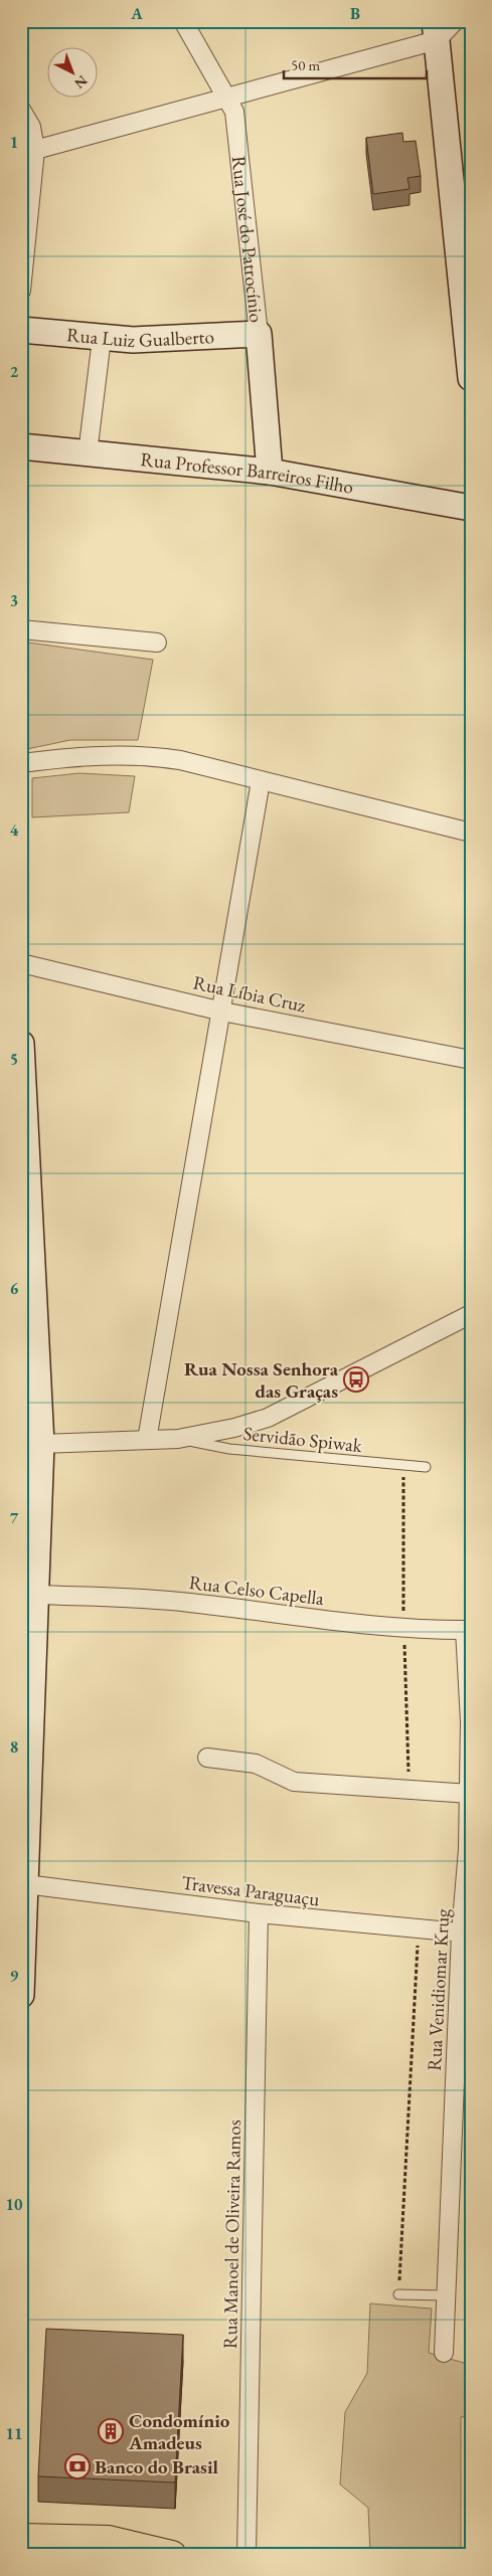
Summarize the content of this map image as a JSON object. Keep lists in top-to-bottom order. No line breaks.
{"streets":{"street":["Rua José do Patrocínio","Rua Luiz Gualberto","Rua Professor Barreiros Filho","Rua Líbia Cruz","Rua Celso Capella","Travessa Paraguaçu","Rua Venidiomar Krug","Rua Manoel de Oliveira Ramos"],"lane":["Servidão Spiwak"]},"crossings":[["Rua José do Patrocínio","Rua Luiz Gualberto"],["Rua José do Patrocínio","Rua Professor Barreiros Filho"],["Rua Celso Capella","Rua Venidiomar Krug"],["Travessa Paraguaçu","Rua Venidiomar Krug"],["Travessa Paraguaçu","Rua Manoel de Oliveira Ramos"]],"places":{"bus stop":["Rua Nossa Senhora das Graças"],"building":["Condomínio Amadeus"],"bank":["Banco do Brasil"]},"scale_bar":"50 m","north":"bottom right","grid":{"columns":["A","B"],"rows":["1","2","3","4","5","6","7","8","9","10","11"]}}
